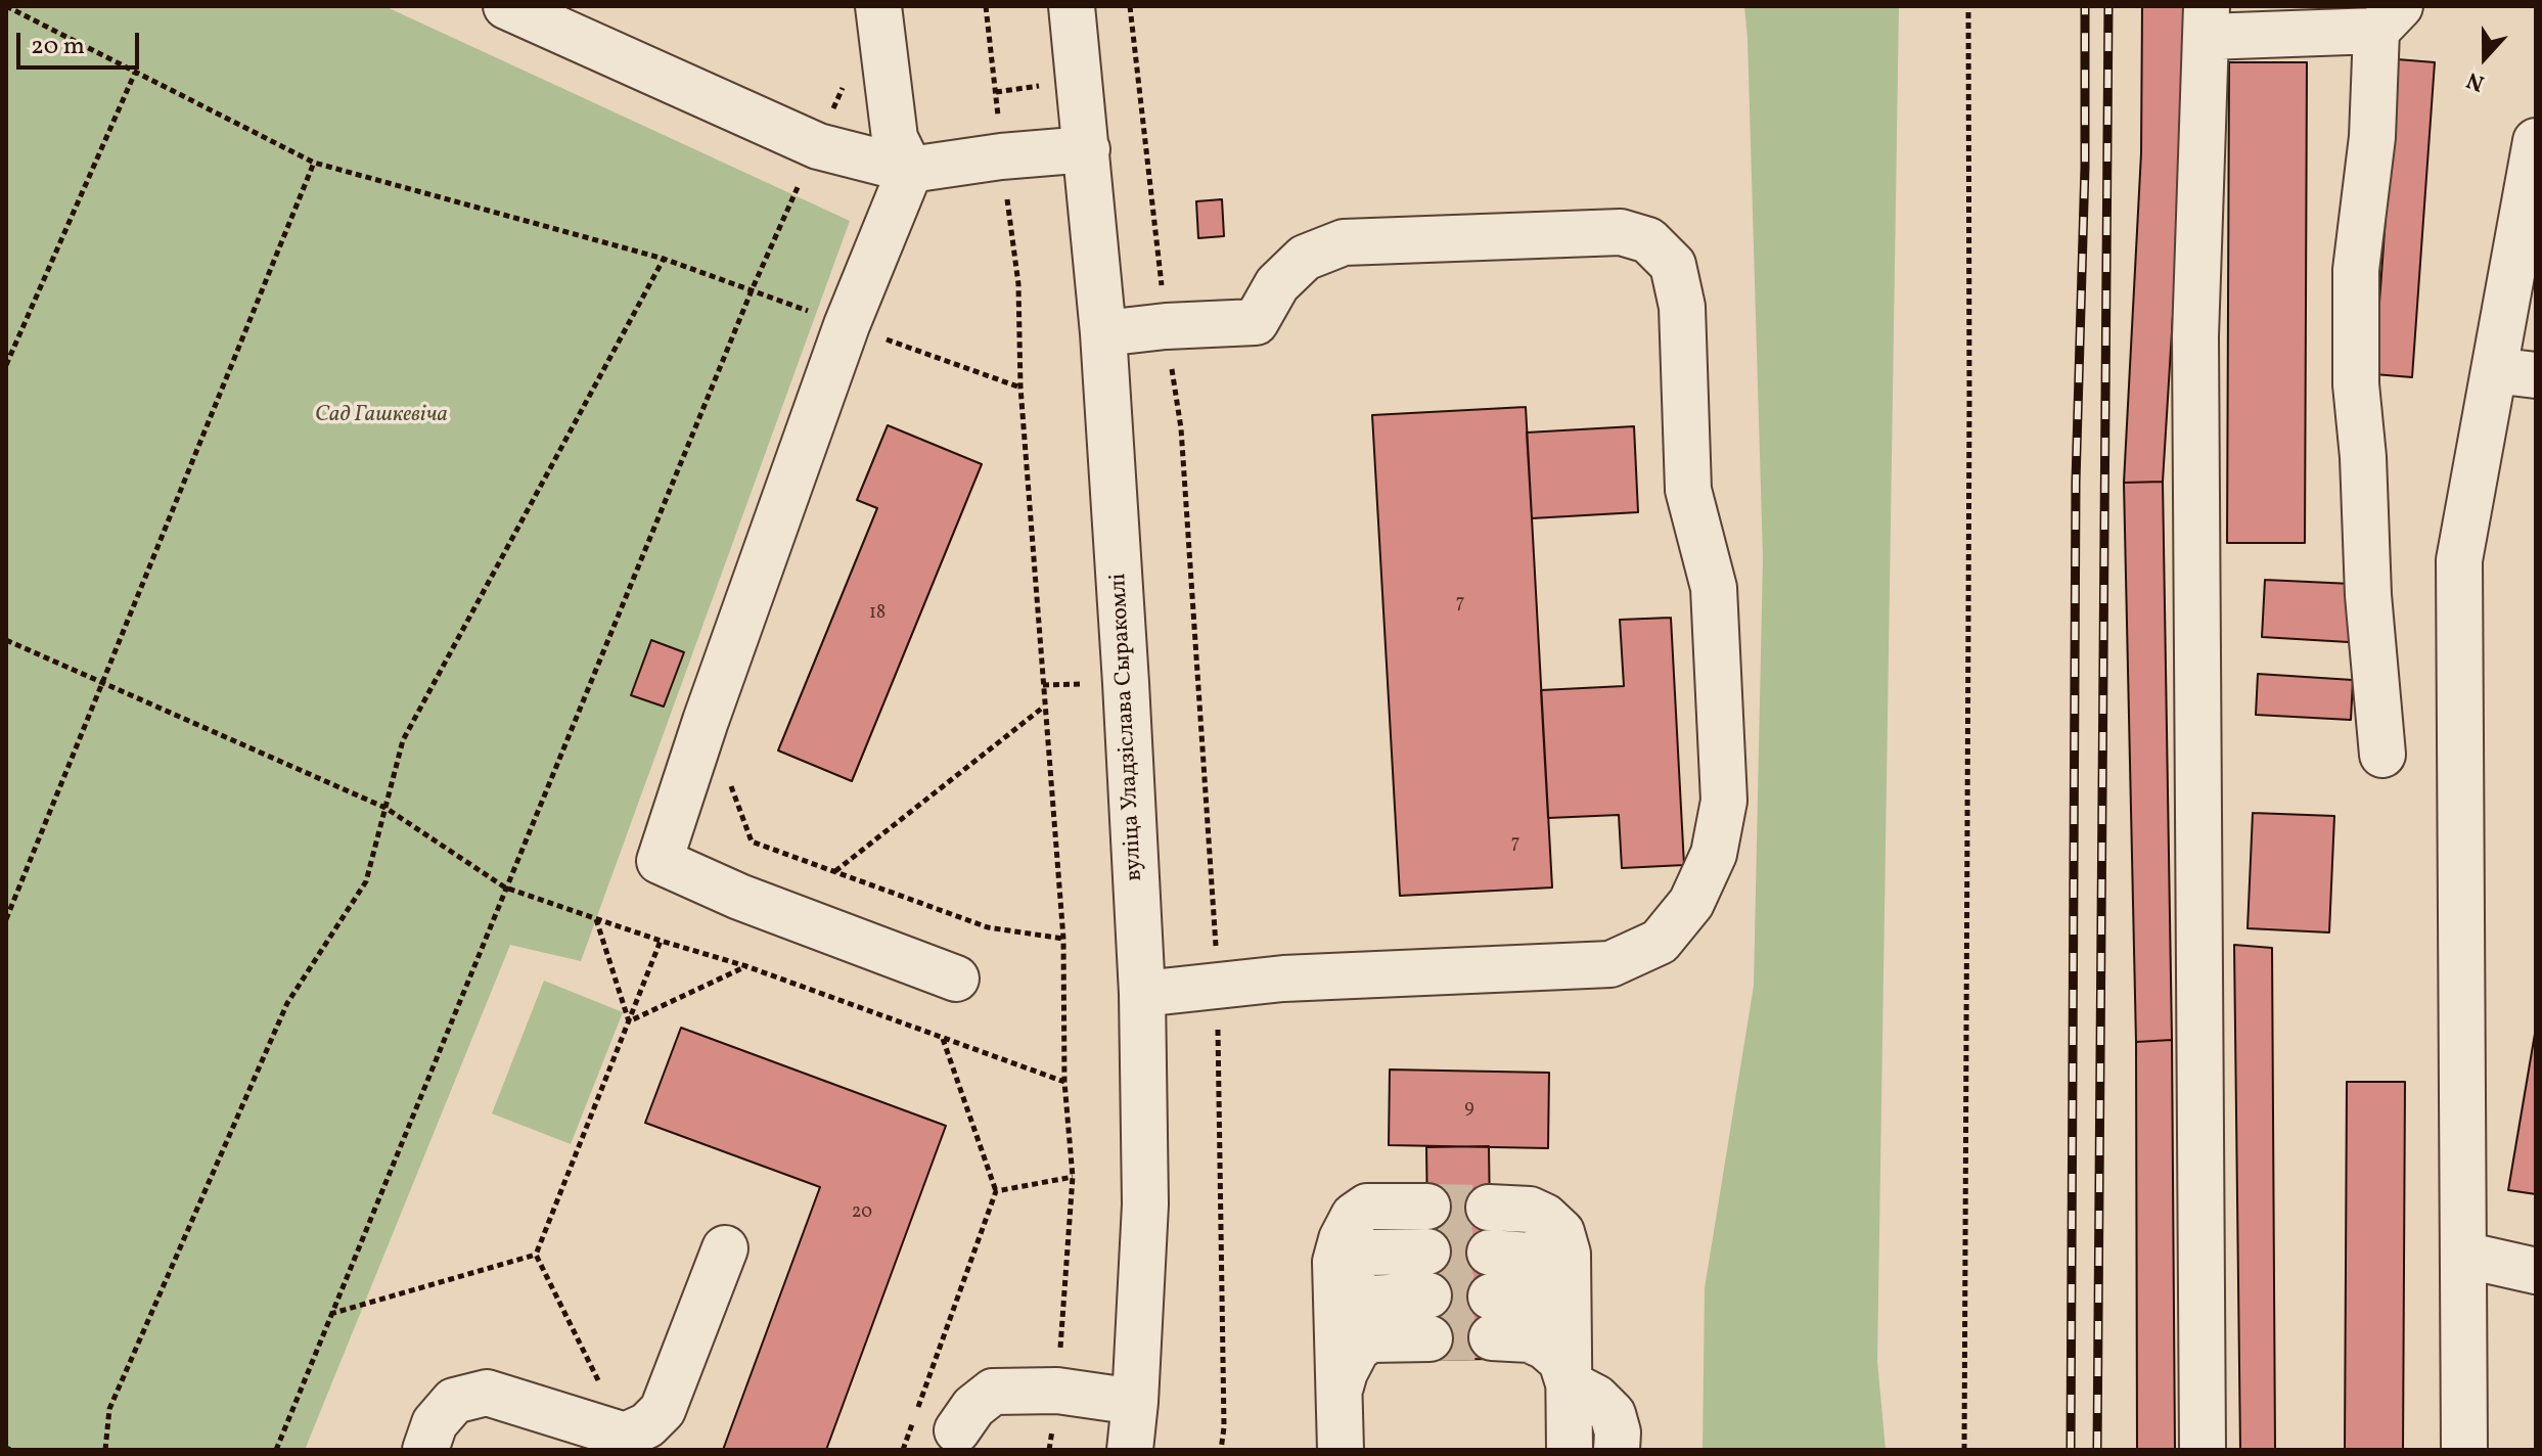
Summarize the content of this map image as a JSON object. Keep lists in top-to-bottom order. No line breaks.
{"streets":{"street":["вуліца Уладзіслава Сыракомлі"]},"parks":["Сад Гашкевіча"],"house_numbers":["7","18","7","9","20"],"scale_bar":"20 m","north":"bottom"}
